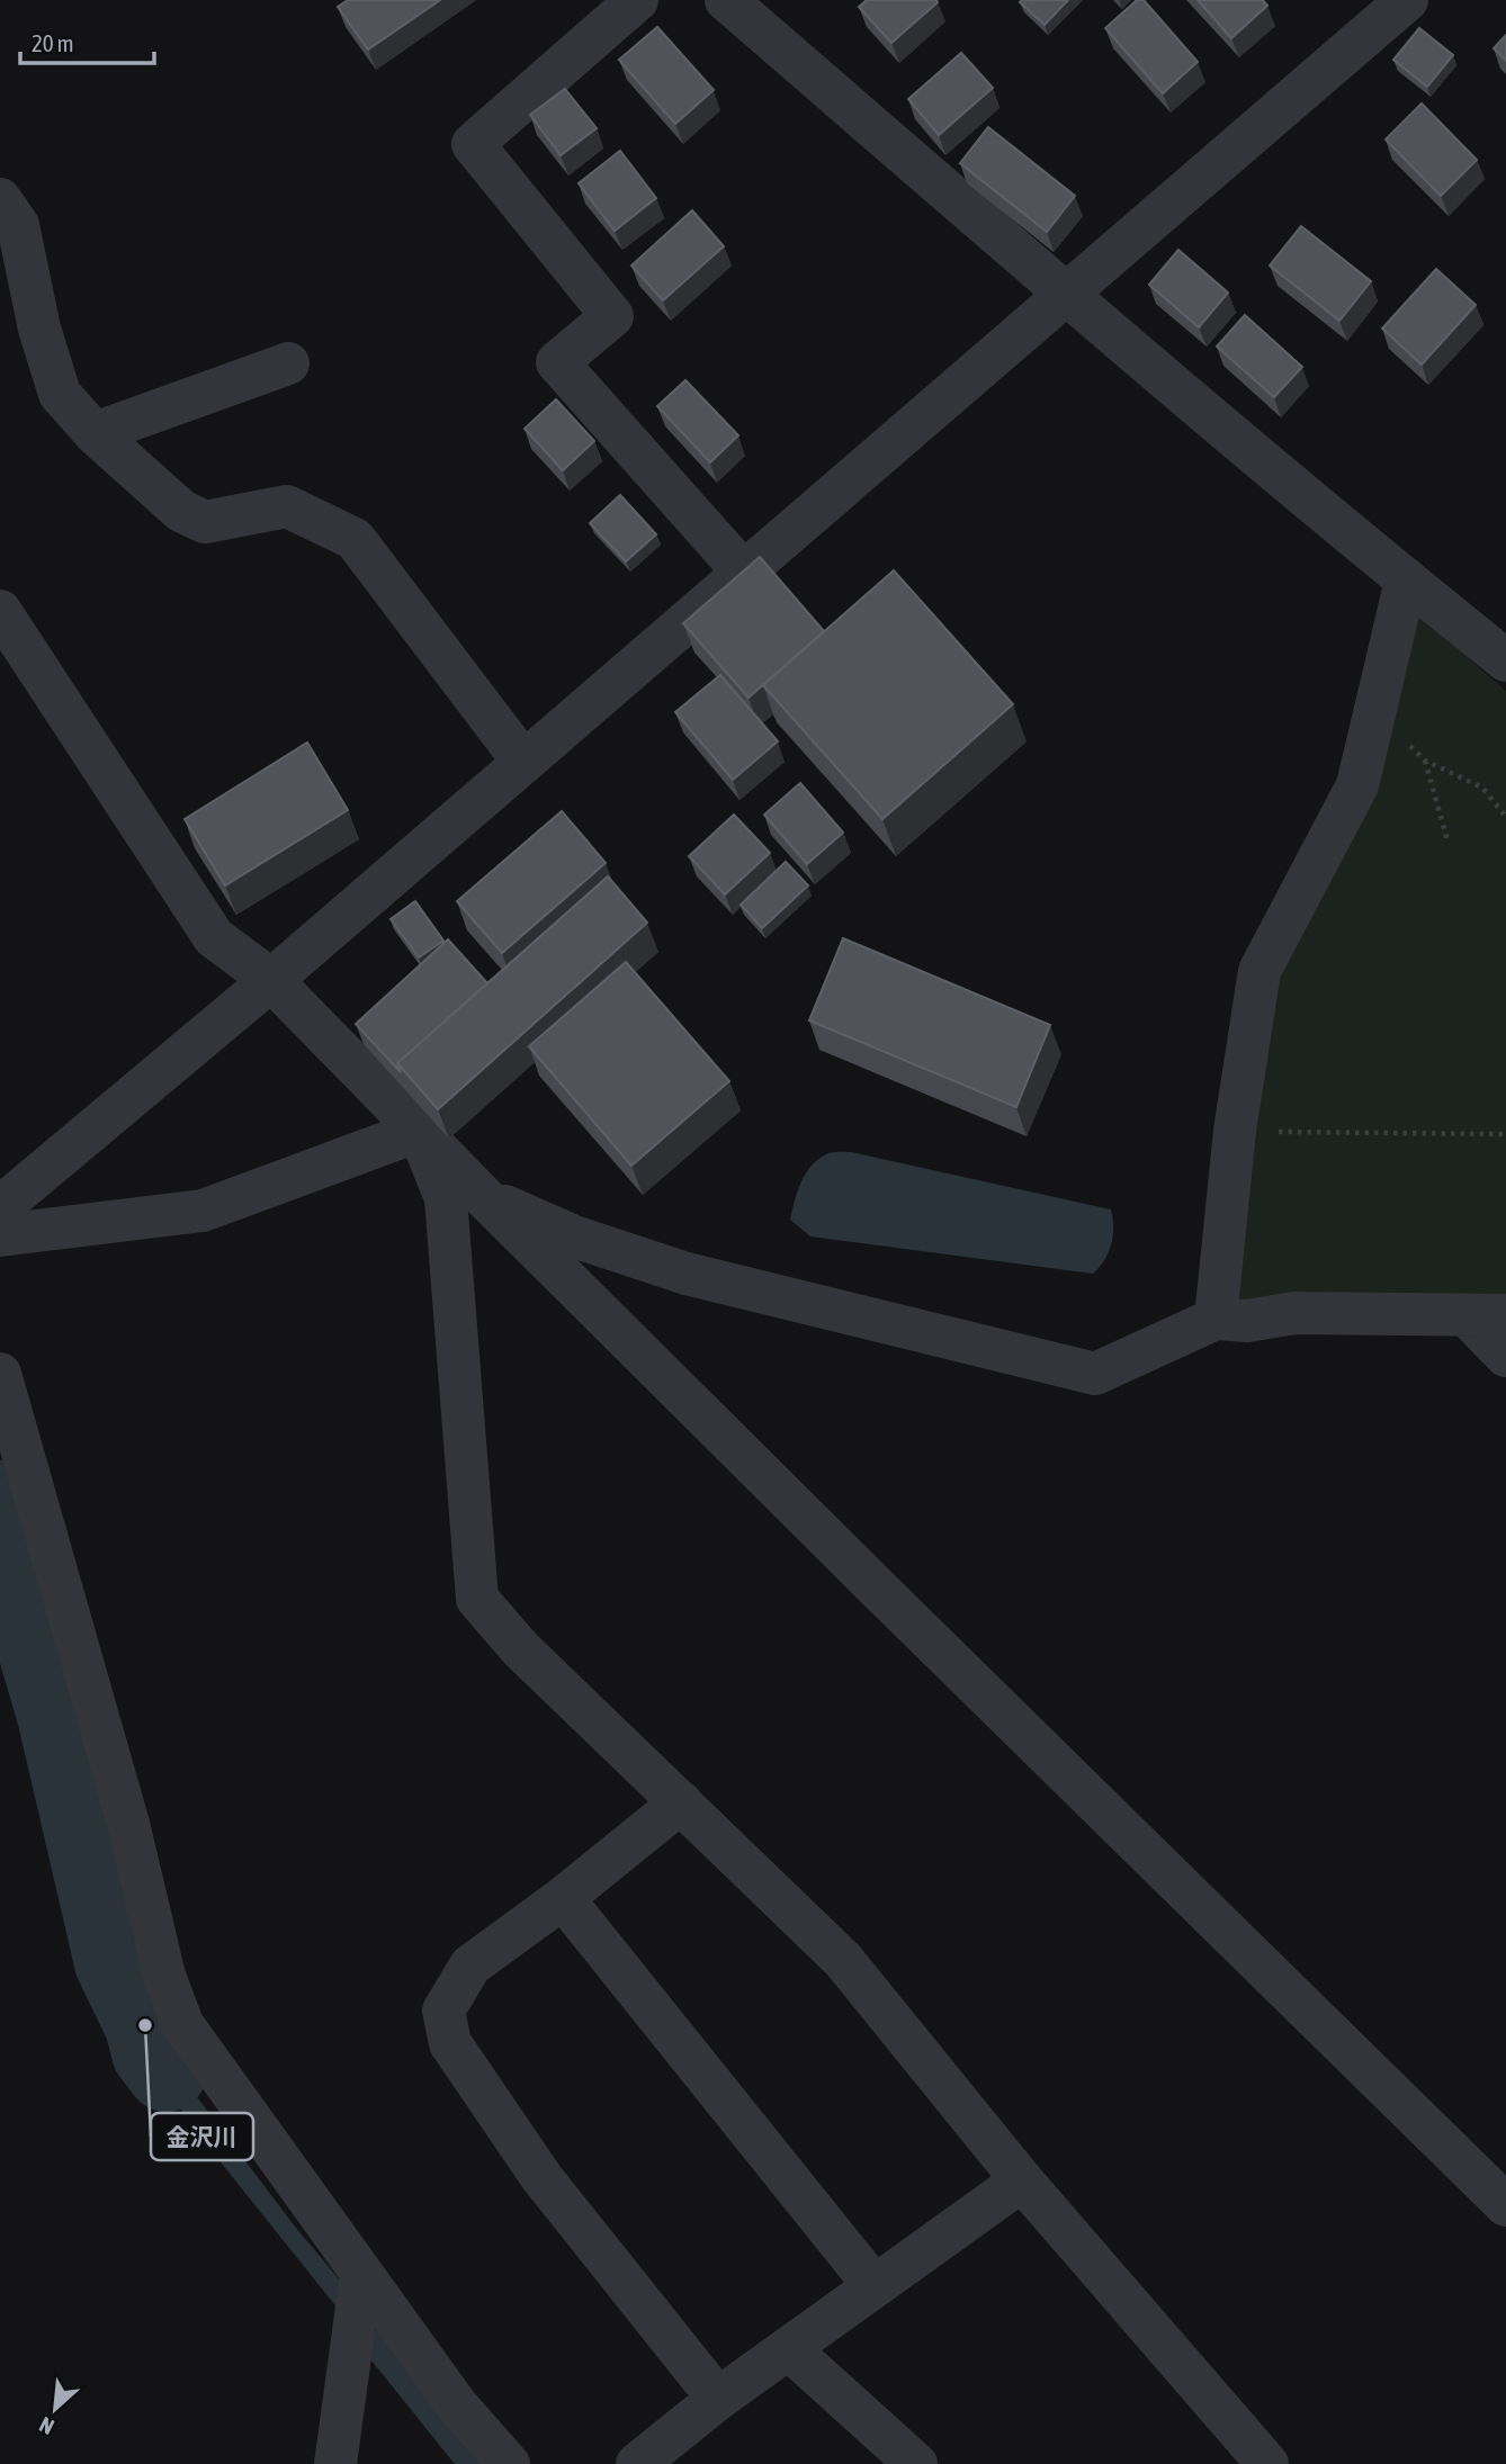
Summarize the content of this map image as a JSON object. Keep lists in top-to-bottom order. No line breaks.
{"places":["金沢川"],"scale_bar":"20 m","north":"bottom left"}
